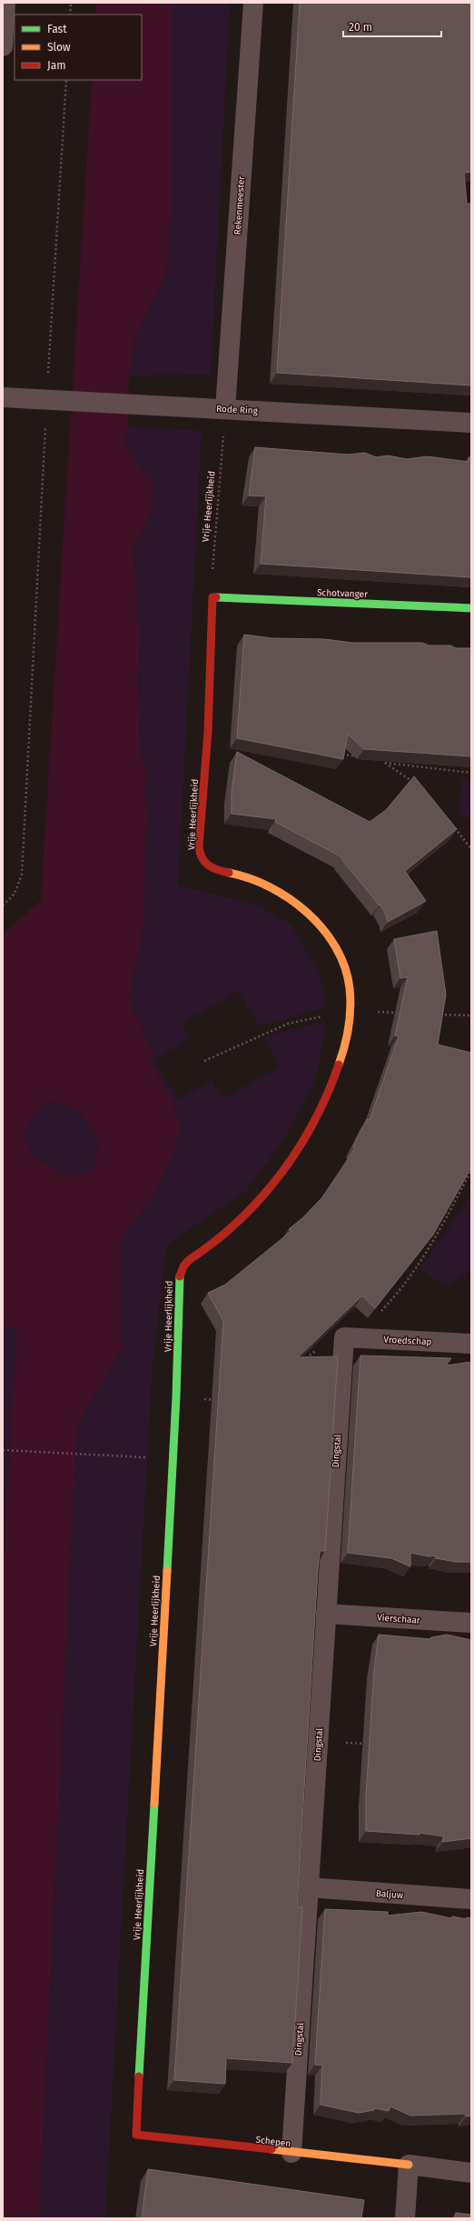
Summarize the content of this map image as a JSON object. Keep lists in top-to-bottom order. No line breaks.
{"streets":{"street":["Rekenmeester","Rode Ring","Vrije Heerlijkheid","Schotvanger","Vroedschap","Dingstal","Vierschaar","Baljuw","Schepen"]},"crossings":[["Rekenmeester","Rode Ring"],["Vrije Heerlijkheid","Schotvanger"],["Vrije Heerlijkheid","Schepen"],["Vroedschap","Dingstal"],["Dingstal","Vierschaar"],["Dingstal","Baljuw"],["Dingstal","Schepen"]],"legend":["Fast","Slow","Jam"],"scale_bar":"20 m"}
